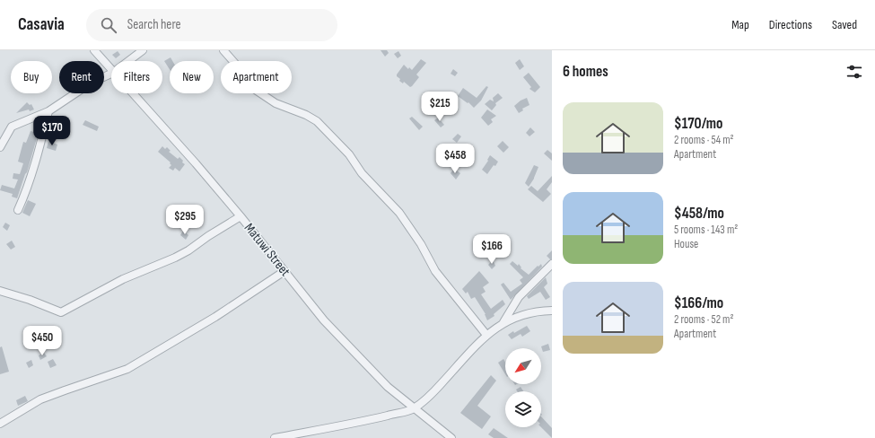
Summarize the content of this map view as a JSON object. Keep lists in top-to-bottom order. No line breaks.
{"streets":{"street":["Matuwi Street"]},"north":"bottom left","page":{"header":"Casavia","search":"Search here","nav":["Map","Directions","Saved"],"heading":"6 homes","chip":["Buy","Rent","Filters","New","Apartment"],"price":["$215","$170","$458","$295","$166","$450"],"list":[{"name":"$170/mo","note":"2 rooms · 54 m² · Apartment"},{"name":"$458/mo","note":"5 rooms · 143 m² · House"},{"name":"$166/mo","note":"2 rooms · 52 m² · Apartment"}]}}
